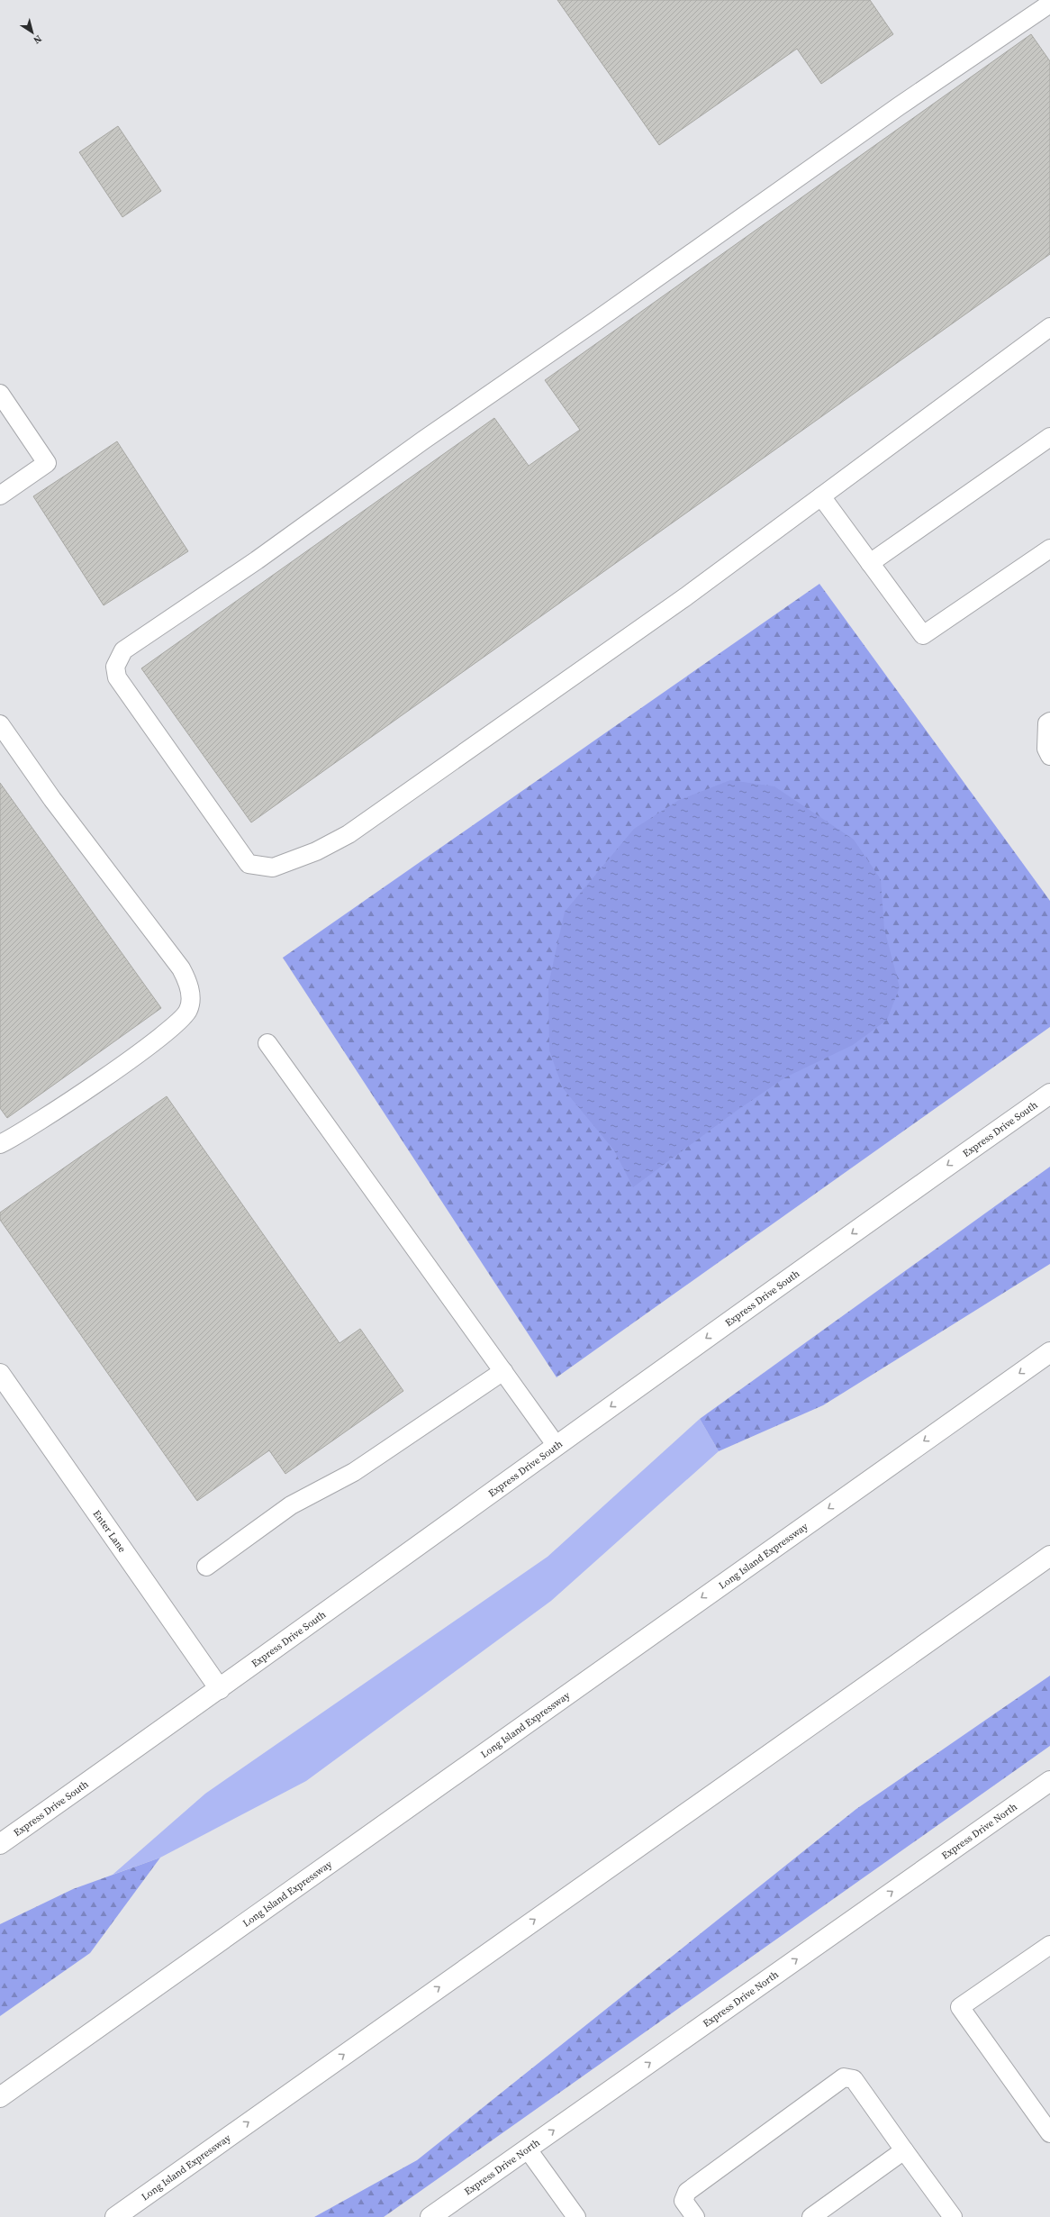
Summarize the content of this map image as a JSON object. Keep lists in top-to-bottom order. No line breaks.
{"streets":{"main road":["Express Drive South","Enter Lane","Long Island Expressway","Express Drive North"]},"crossings":[["Express Drive South","Enter Lane"]],"one_way":["Express Drive South","Express Drive North"],"north":"bottom right"}
